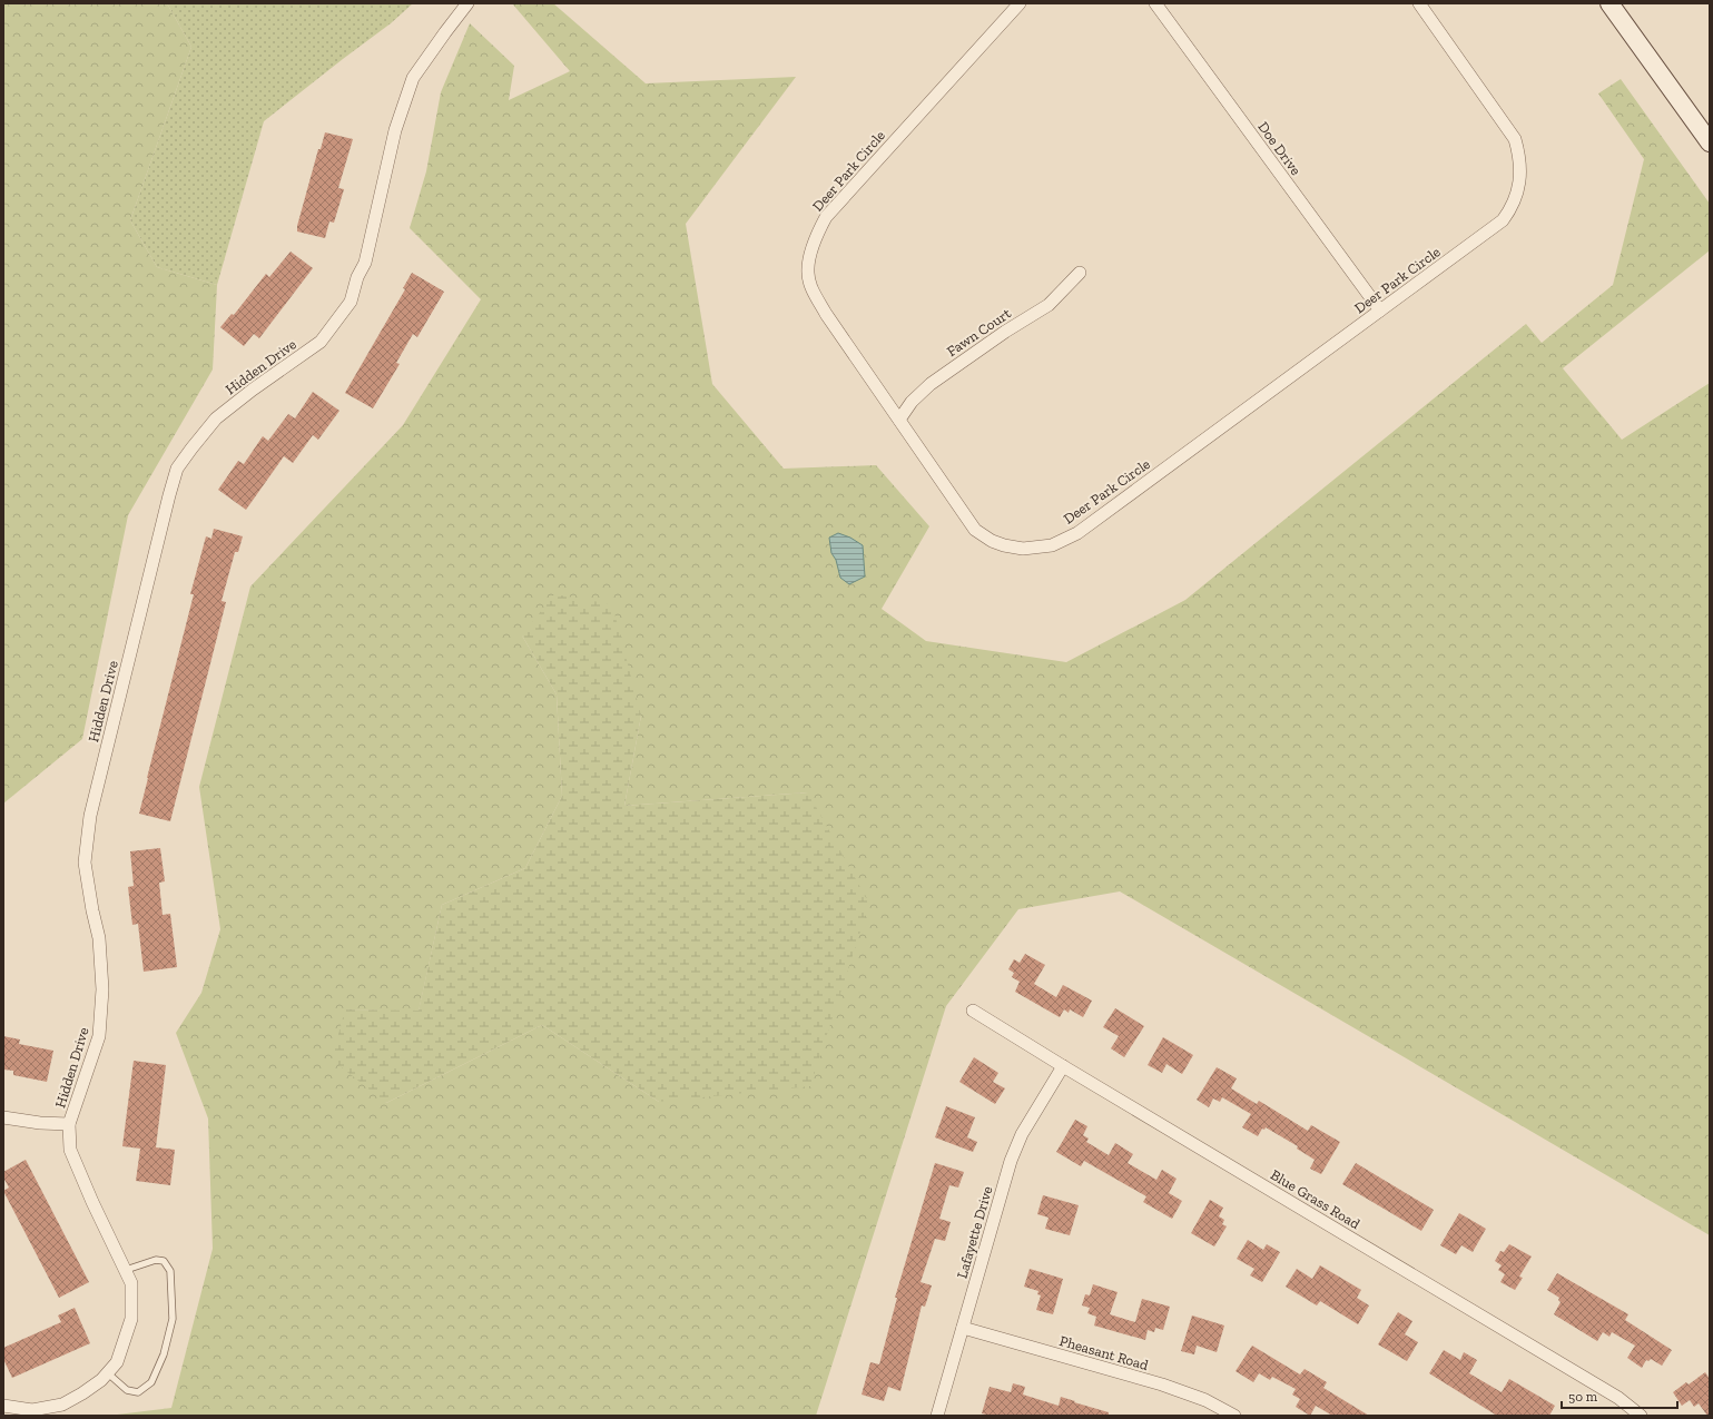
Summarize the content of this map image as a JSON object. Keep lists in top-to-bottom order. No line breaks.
{"streets":{"street":["Doe Drive","Deer Park Circle","Fawn Court","Hidden Drive","Blue Grass Road","Lafayette Drive","Pheasant Road"]},"crossings":[["Doe Drive","Deer Park Circle"],["Deer Park Circle","Fawn Court"],["Blue Grass Road","Lafayette Drive"],["Lafayette Drive","Pheasant Road"]],"scale_bar":"50 m"}
